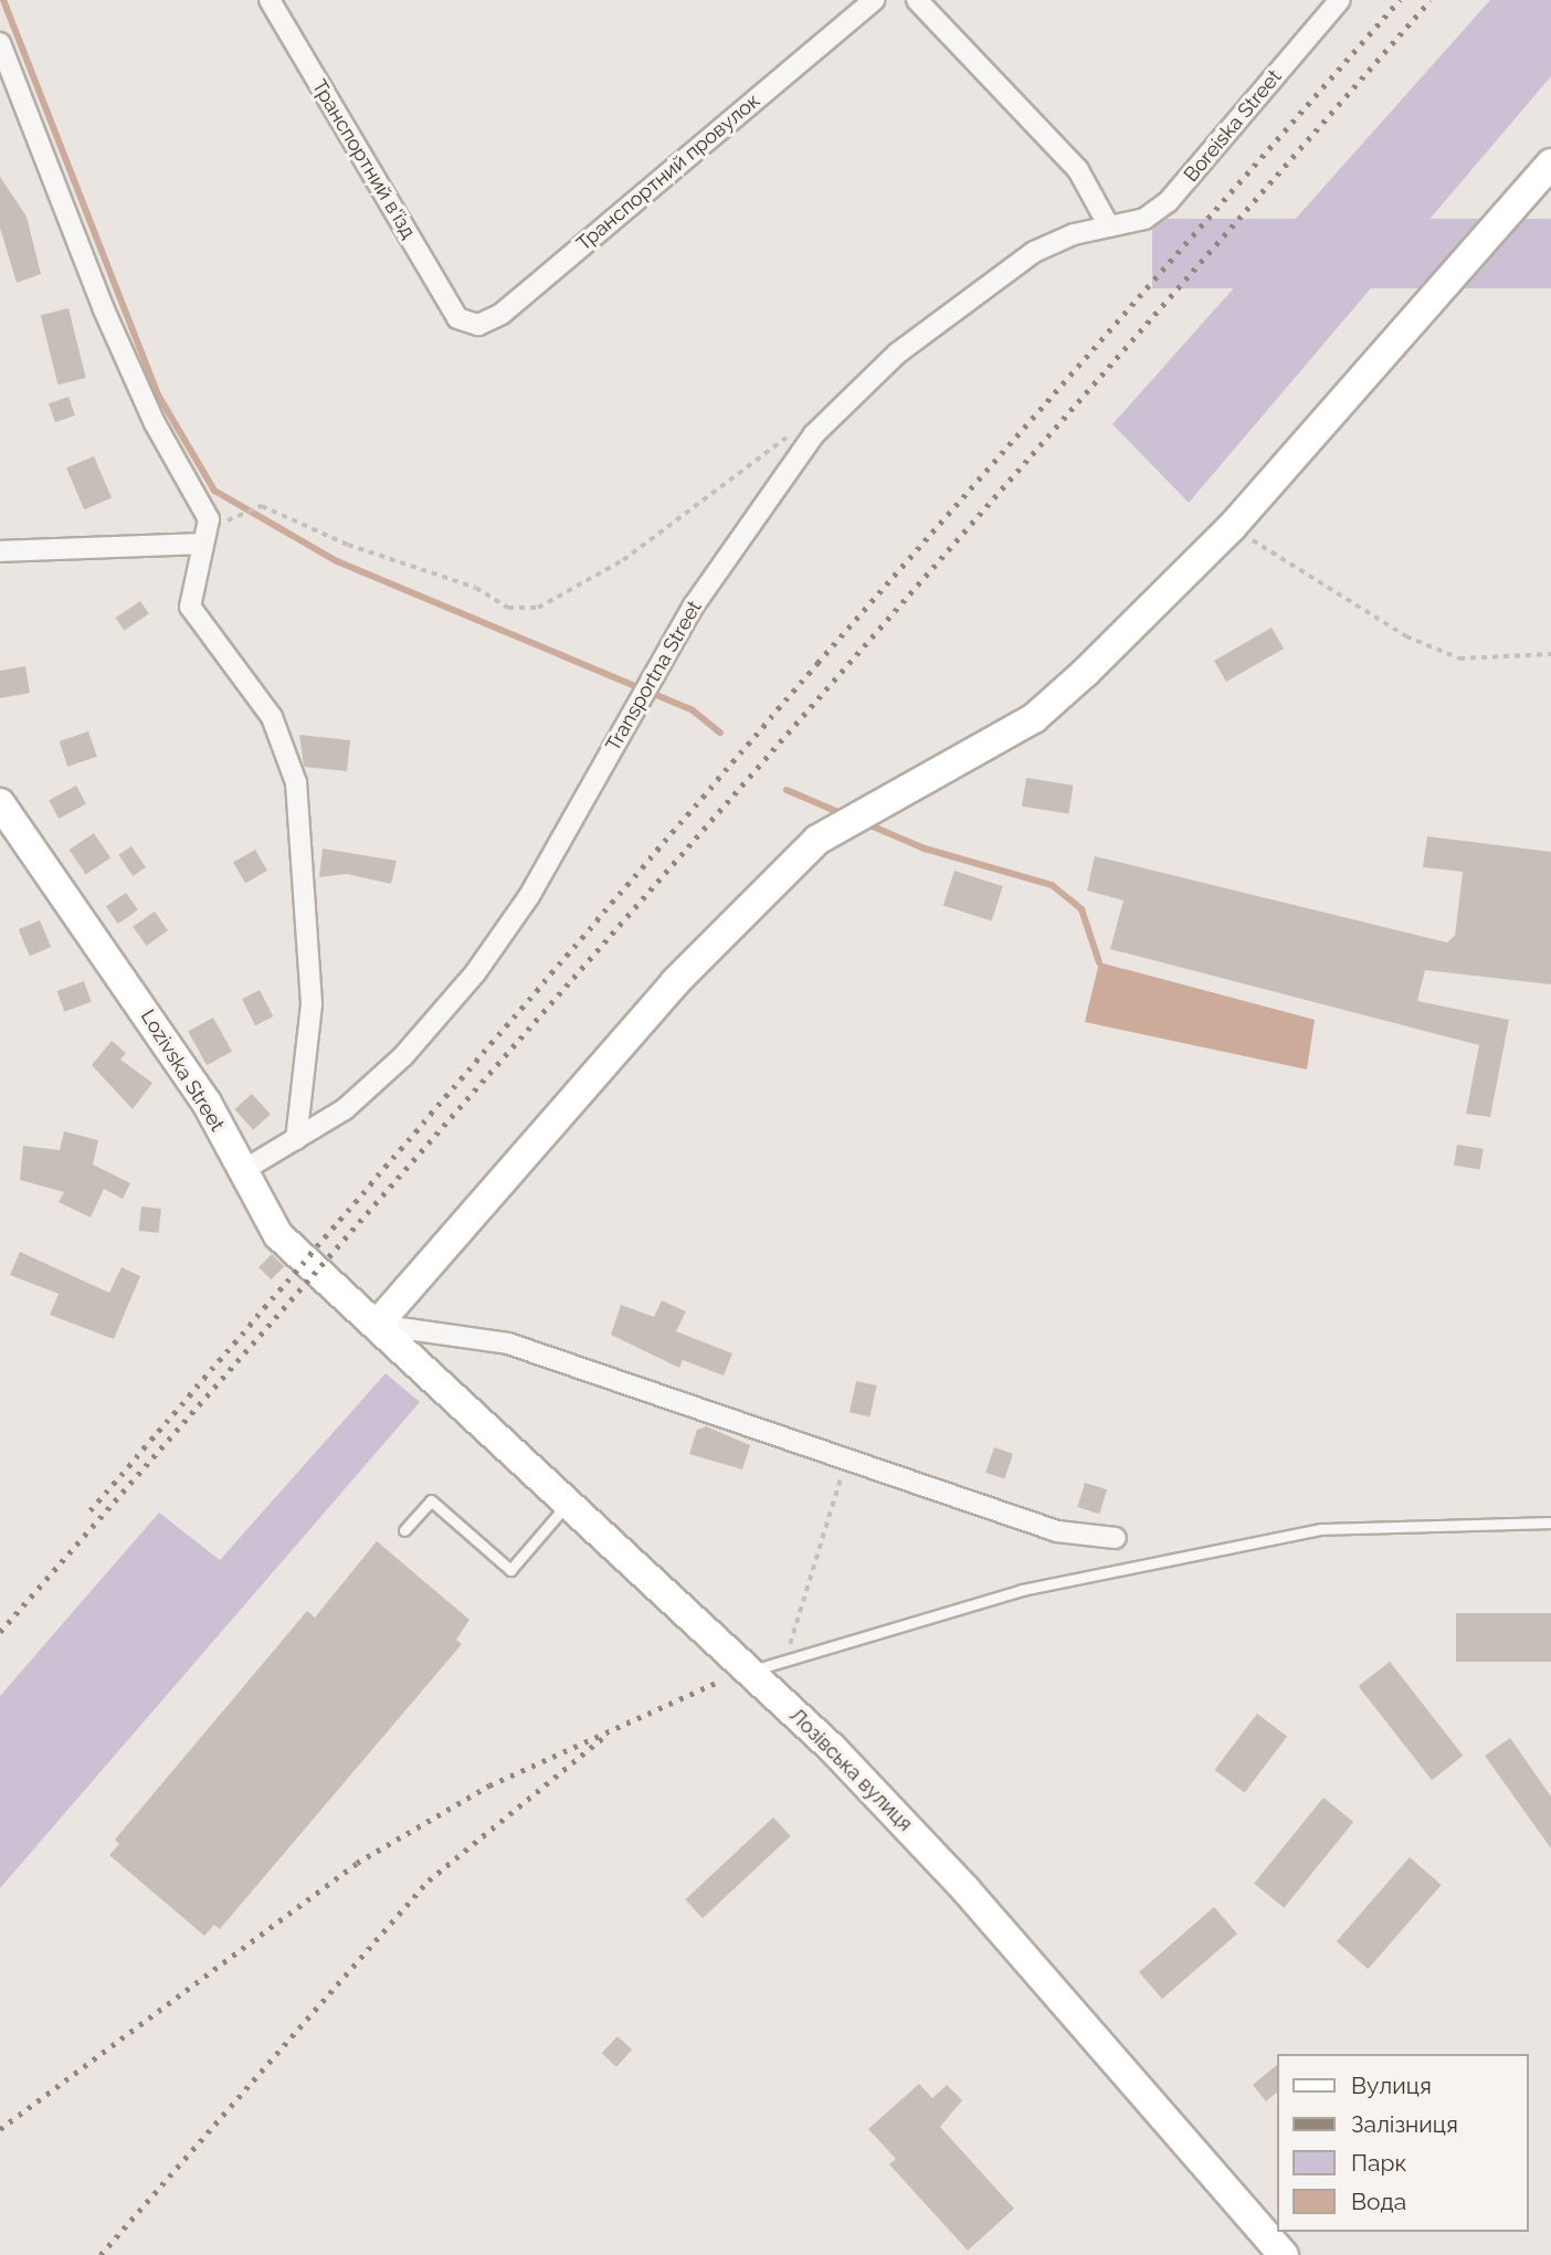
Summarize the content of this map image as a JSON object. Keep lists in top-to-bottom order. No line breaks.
{"streets":{"main road":["Lozivska Street","Лозівська вулиця"],"street":["Boreiska Street","Транспортний в'їзд","Транспортний провулок","Transportna Street"]},"crossings":[["Boreiska Street","Transportna Street"],["Транспортний в'їзд","Транспортний провулок"],["Transportna Street","Lozivska Street"],["Lozivska Street","Лозівська вулиця"]],"legend":["Вулиця","Залізниця","Парк","Вода"]}
